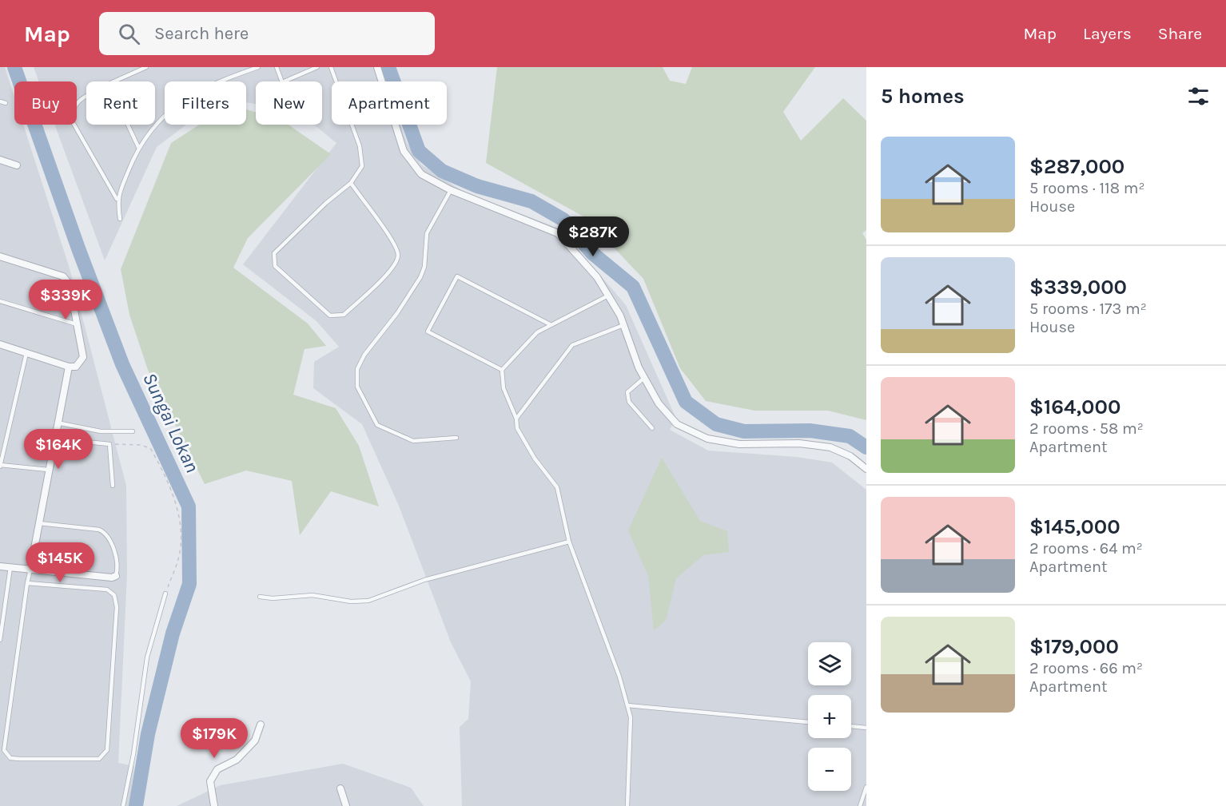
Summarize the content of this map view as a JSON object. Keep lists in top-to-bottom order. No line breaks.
{"water":["Sungai Lokan"],"page":{"header":"Map","search":"Search here","nav":["Map","Layers","Share"],"heading":"5 homes","chip":["Buy","Rent","Filters","New","Apartment"],"list":[{"name":"$287,000","note":"5 rooms · 118 m² · House"},{"name":"$339,000","note":"5 rooms · 173 m² · House"},{"name":"$164,000","note":"2 rooms · 58 m² · Apartment"},{"name":"$145,000","note":"2 rooms · 64 m² · Apartment"},{"name":"$179,000","note":"2 rooms · 66 m² · Apartment"}],"price":["$287K","$339K","$164K","$145K","$179K"],"map_buttons":["+","−"]}}
